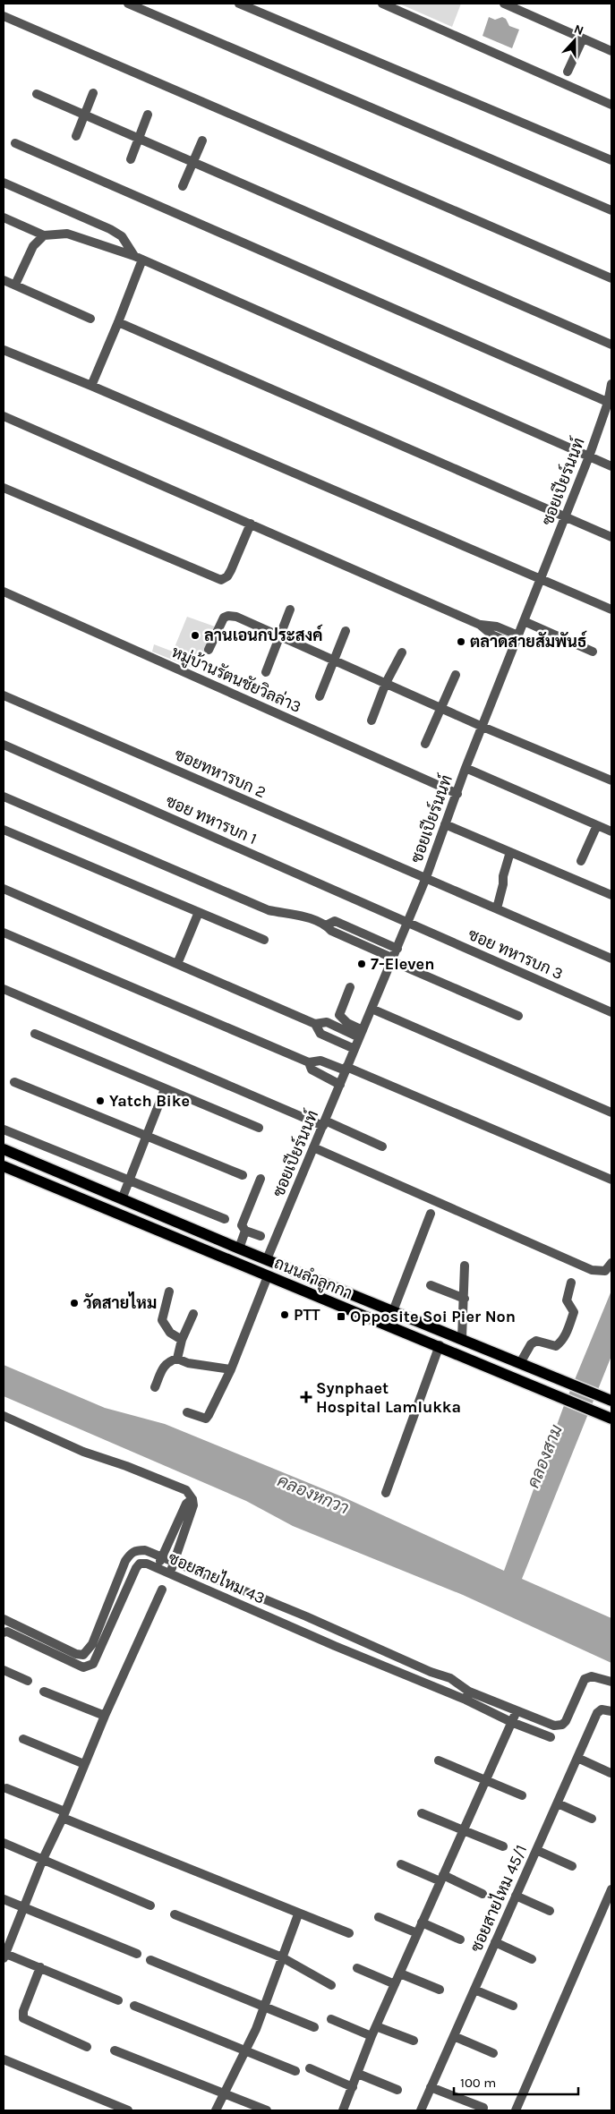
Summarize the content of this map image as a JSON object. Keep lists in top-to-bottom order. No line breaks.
{"streets":{"main road":["ถนนลำลูกกา"],"street":["ซอยเปียร์นนท์","หมู่บ้านรัตนชัยวิลล่า3","ซอยทหารบก 2","ซอย ทหารบก 1","ซอย ทหารบก 3","ซอยสายไหม 43","ซอยสายไหม 45/1"]},"crossings":[["ซอยเปียร์นนท์","หมู่บ้านรัตนชัยวิลล่า3"],["ซอยเปียร์นนท์","ซอยทหารบก 2"],["ซอยเปียร์นนท์","ซอย ทหารบก 1"],["ซอยเปียร์นนท์","ซอย ทหารบก 3"],["ซอยเปียร์นนท์","ถนนลำลูกกา"],["ซอย ทหารบก 1","ซอย ทหารบก 3"]],"water":["คลองสาม","คลองหกวา"],"places":{"other":["ลานเอนกประสงค์","ตลาดสายสัมพันธ์","7-Eleven","Yatch Bike","วัดสายไหม","PTT"],"transit":["Opposite Soi Pier Non"],"health":["Synphaet Hospital Lamlukka"]},"scale_bar":"100 m","north":"top"}
